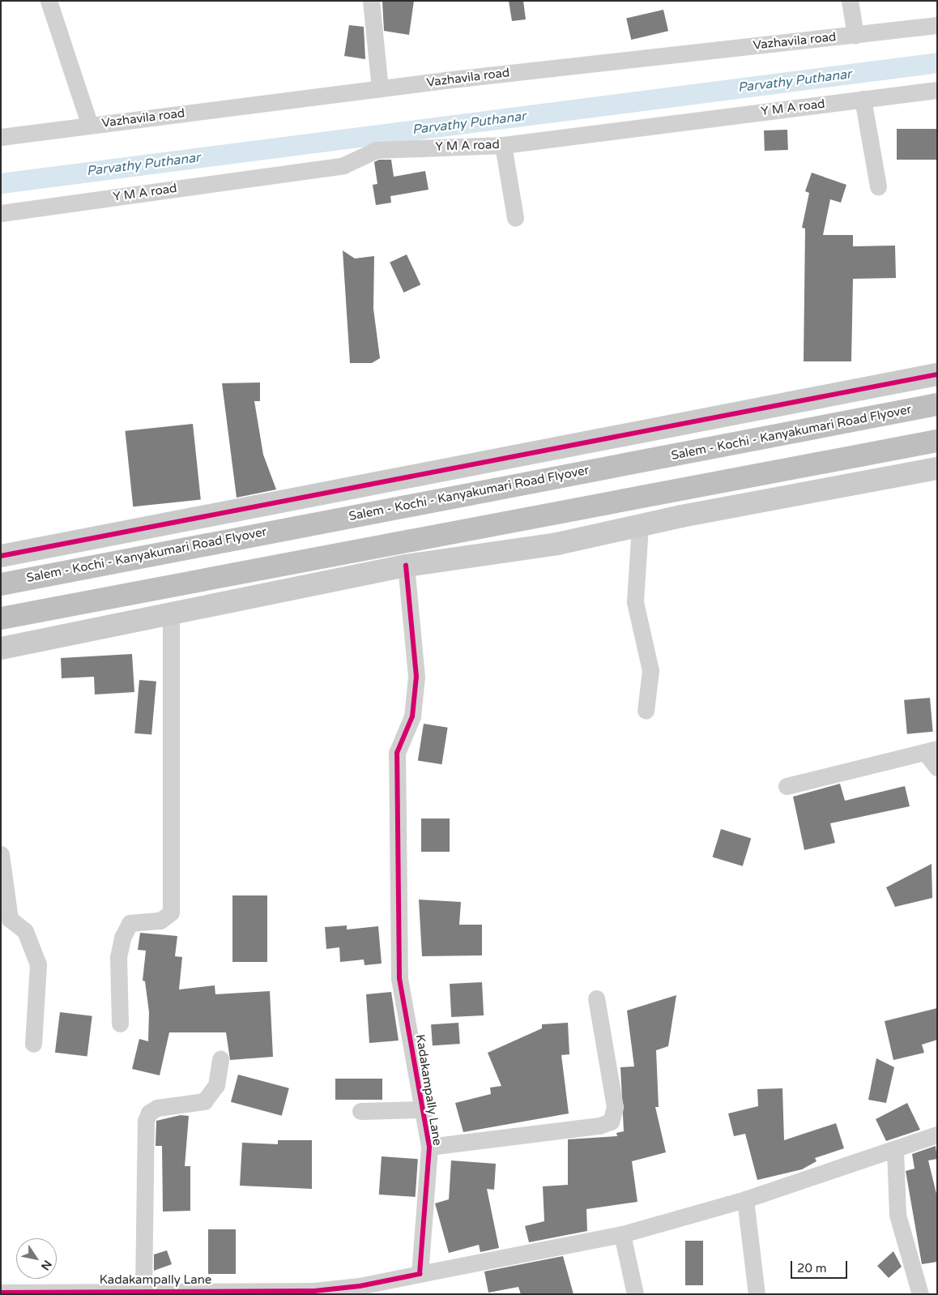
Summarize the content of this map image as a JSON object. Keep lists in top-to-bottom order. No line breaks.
{"streets":{"highway":["Salem - Kochi - Kanyakumari Road Flyover"],"street":["Vazhavila road","Y M A road","Kadakampally Lane"]},"water":["Parvathy Puthanar"],"scale_bar":"20 m","north":"bottom right"}
